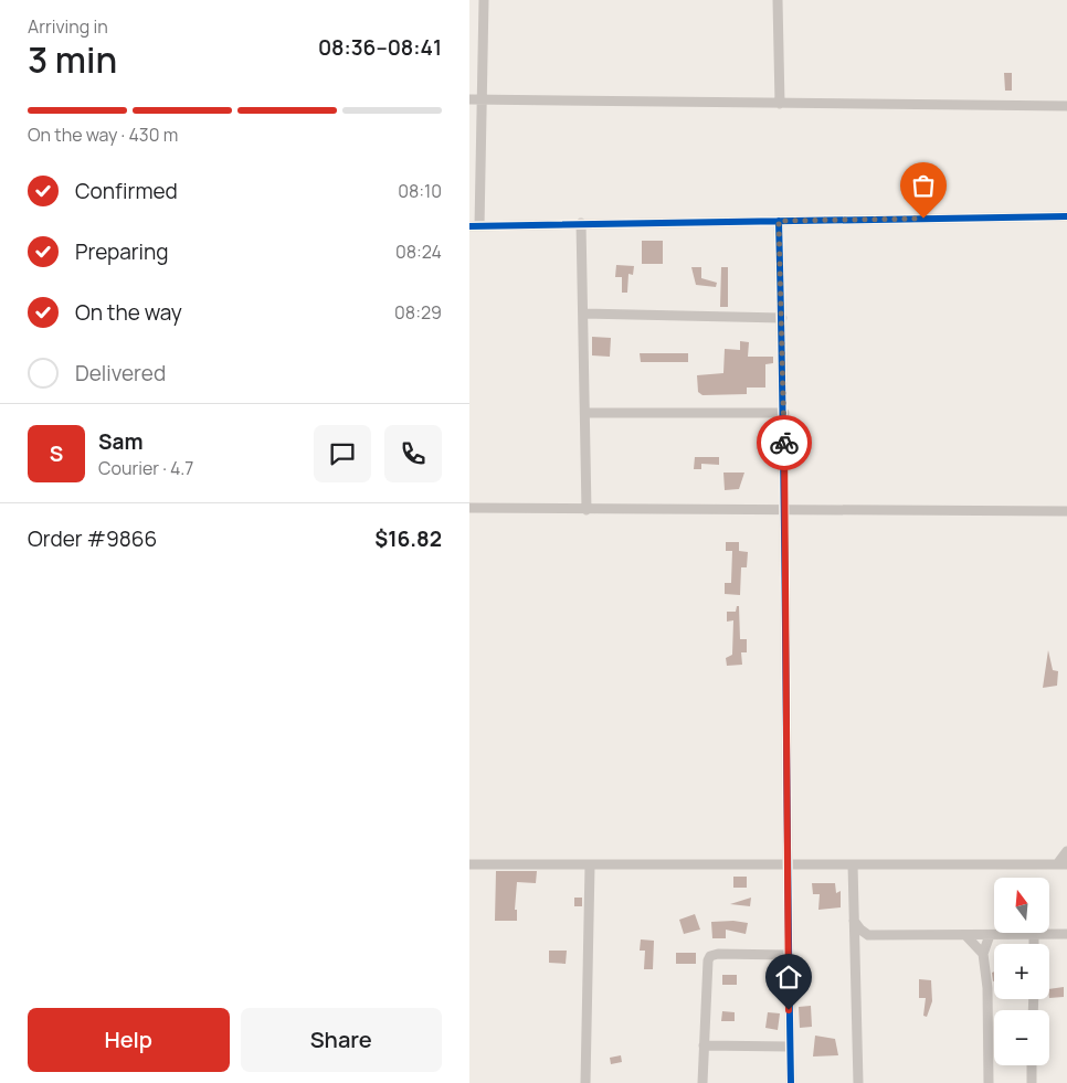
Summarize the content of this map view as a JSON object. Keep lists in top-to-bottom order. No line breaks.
{"north":"top","page":{"heading":["3 min","Arriving in","08:36–08:41"],"panel":["Sam","Courier · 4.7","Order #9866","$16.82"],"bar":"On the way · 430 m","list":[["Confirmed","08:10"],["Preparing","08:24"],["On the way","08:29"],"Delivered"],"round":"S","map_buttons":["+","−"],"buttons":["Help","Share"]}}
